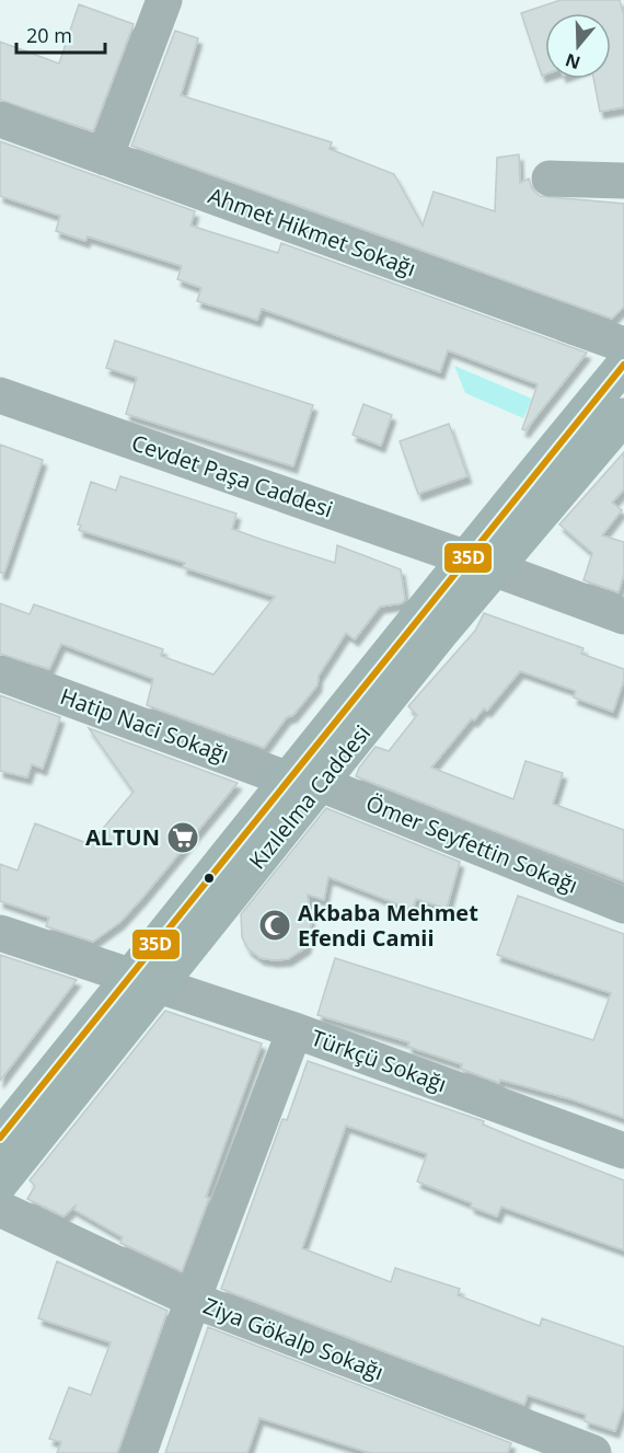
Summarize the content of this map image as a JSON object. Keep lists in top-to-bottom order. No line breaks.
{"streets":{"main road":["Kızılelma Caddesi"],"street":["Ahmet Hikmet Sokağı","Cevdet Paşa Caddesi","Hatip Naci Sokağı","Ömer Seyfettin Sokağı","Türkçü Sokağı","Ziya Gökalp Sokağı"]},"crossings":[["Cevdet Paşa Caddesi","Kızılelma Caddesi"],["Hatip Naci Sokağı","Kızılelma Caddesi"],["Hatip Naci Sokağı","Ömer Seyfettin Sokağı"],["Kızılelma Caddesi","Ömer Seyfettin Sokağı"],["Kızılelma Caddesi","Türkçü Sokağı"]],"places":{"supermarket":["ALTUN"],"mosque":["Akbaba Mehmet Efendi Camii"]},"lines":["transit line 35D"],"scale_bar":"20 m","north":"bottom"}
